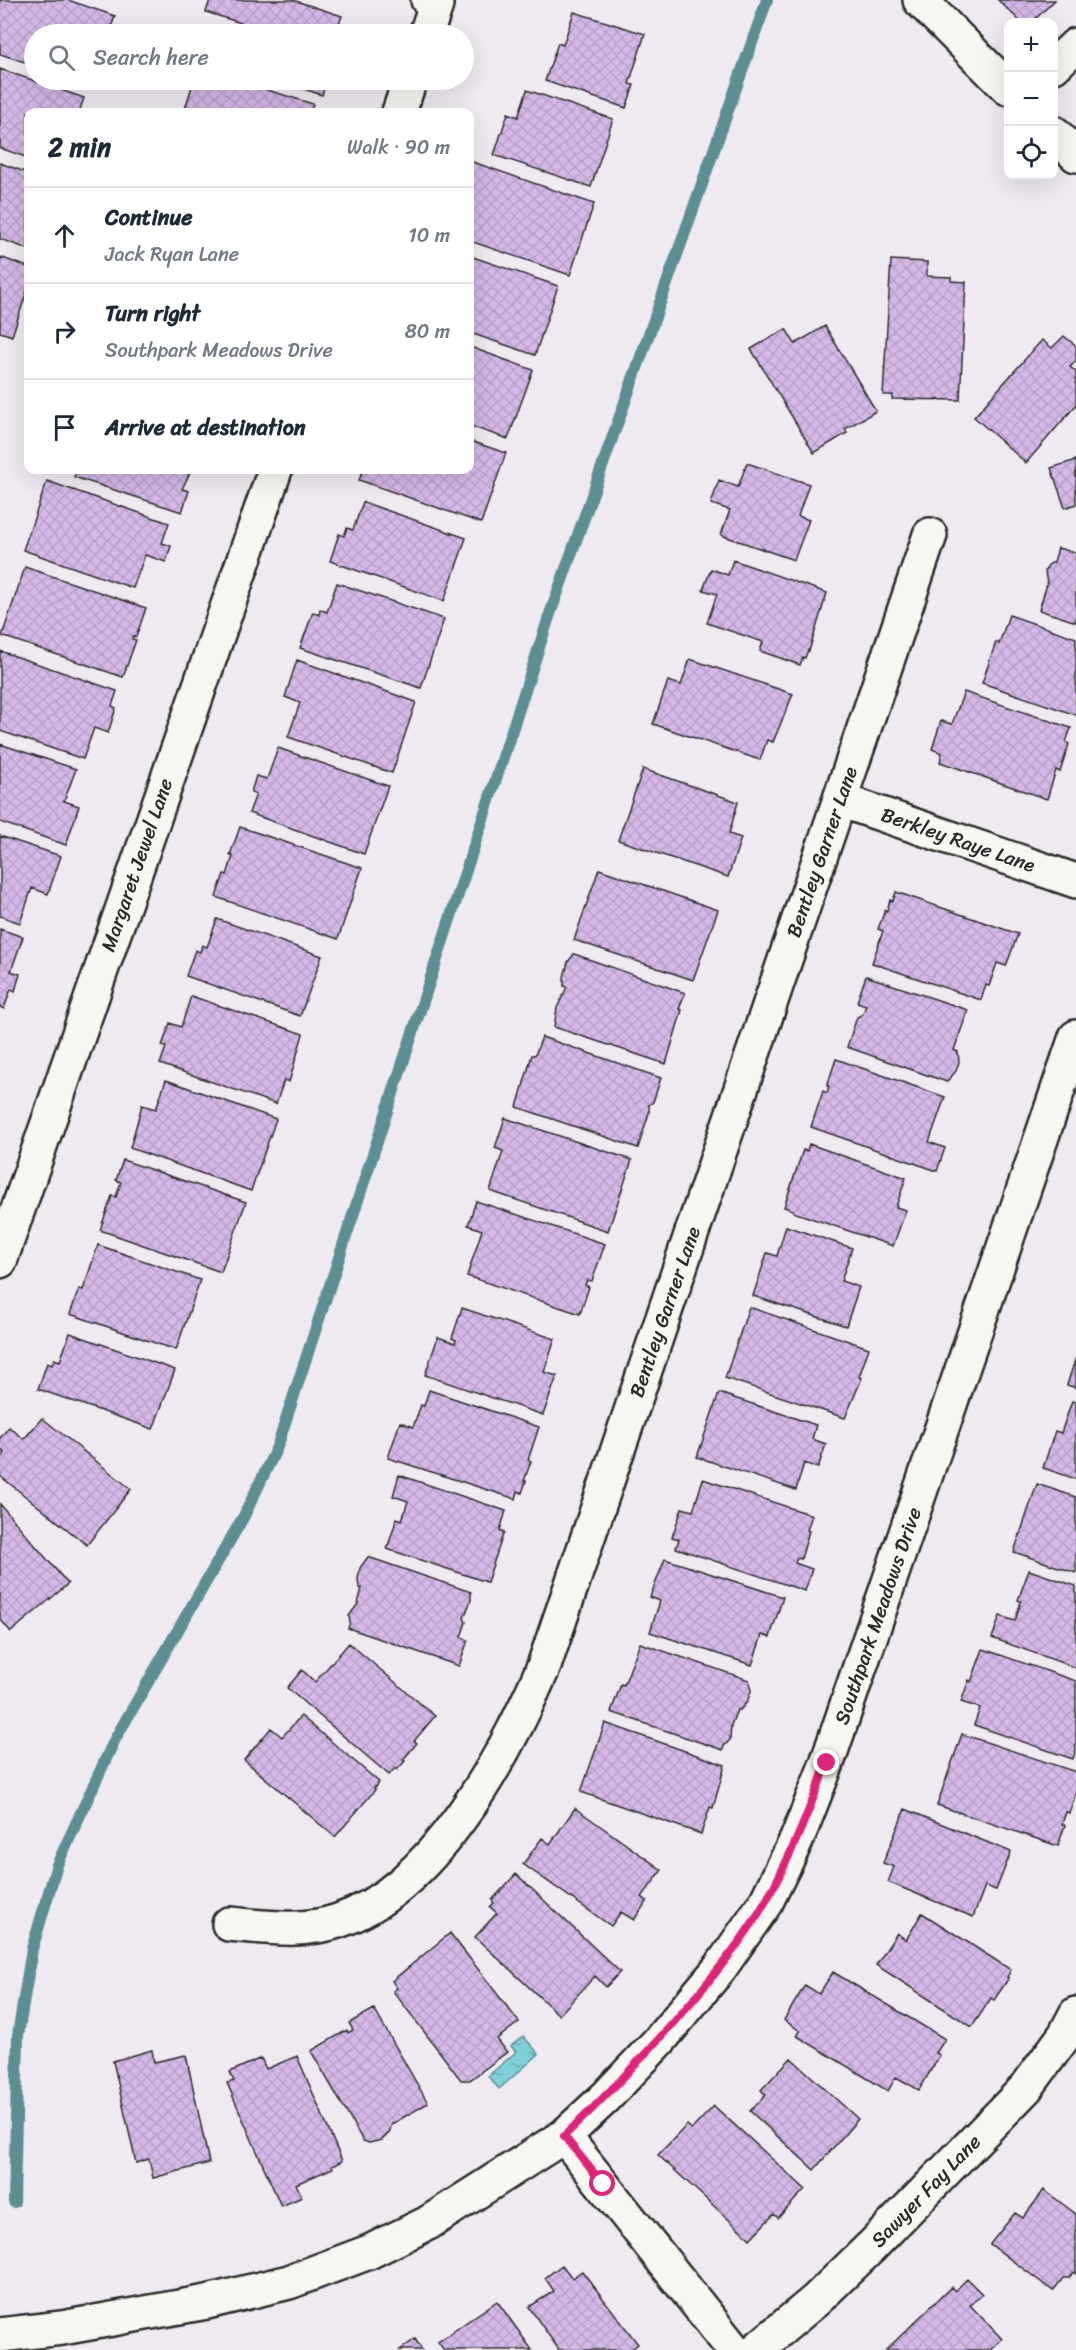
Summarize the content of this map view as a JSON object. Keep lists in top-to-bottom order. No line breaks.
{"streets":{"street":["Berkley Raye Lane","Bentley Garner Lane","Margaret Jewel Lane","Southpark Meadows Drive","Sawyer Fay Lane"]},"crossings":[["Berkley Raye Lane","Bentley Garner Lane"]],"page":{"map_buttons":["+","−"],"search":"Search here","heading":["2 min","Walk · 90 m"],"list":[["Continue","Jack Ryan Lane","10 m"],["Turn right","Southpark Meadows Drive","80 m"],"Arrive at destination"]}}
